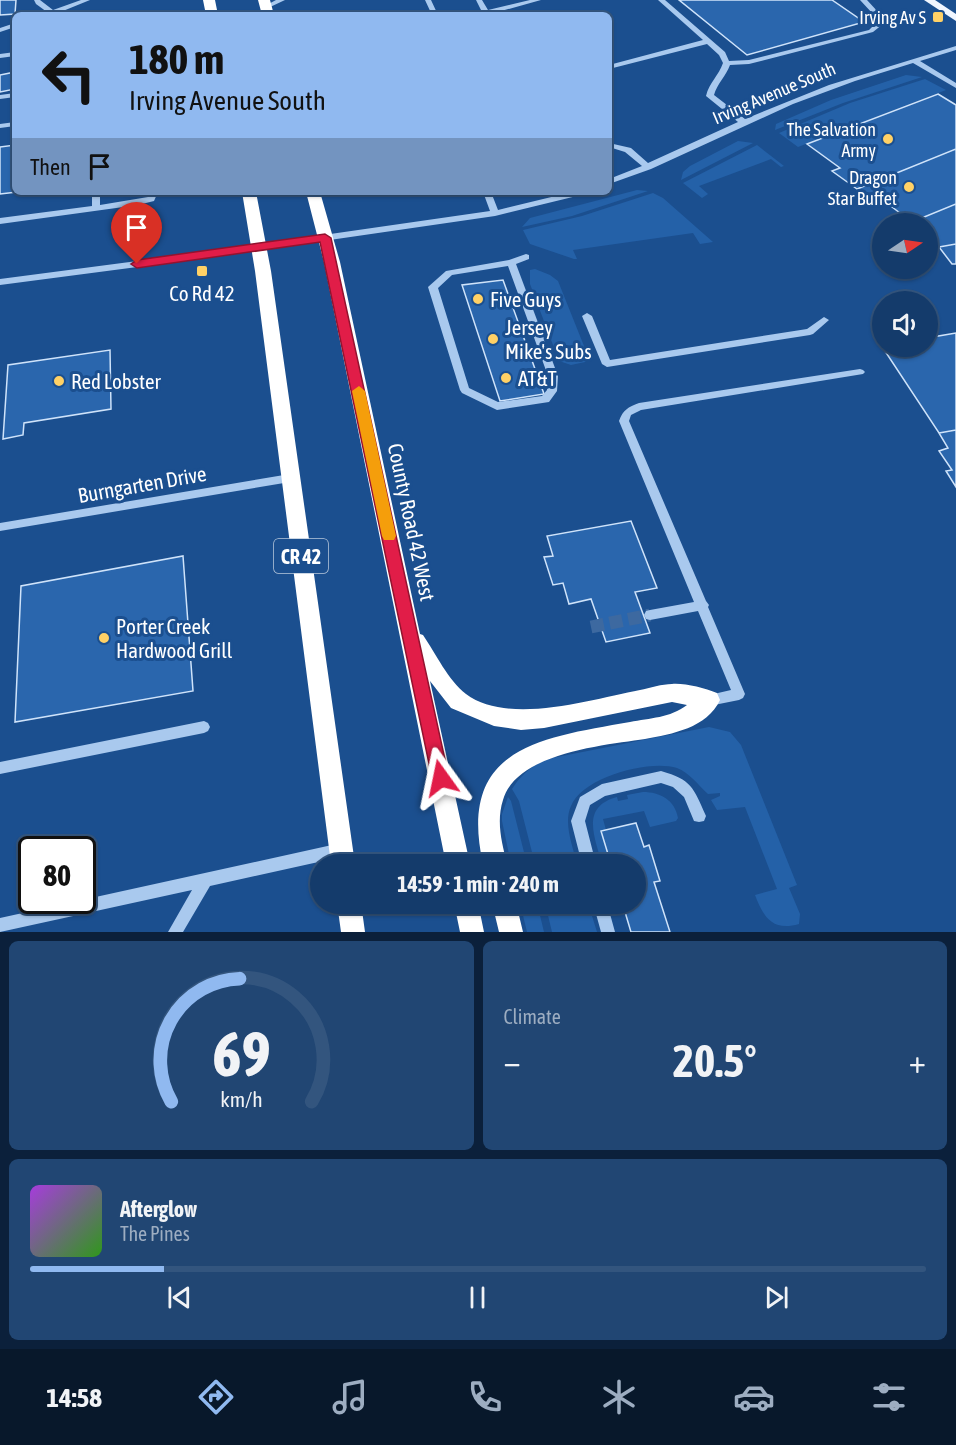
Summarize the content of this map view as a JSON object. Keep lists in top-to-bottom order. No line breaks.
{"streets":{"highway":["County Road 42 West","CR 42"],"street":["Irving Avenue South","Burngarten Drive"]},"crossings":[["Burngarten Drive","CR 42"]],"places":{"transit":["Irving Av S","Co Rd 42"],"other":["The Salvation Army","Dragon Star Buffet","Five Guys","Jersey Mike's Subs","AT&T","Red Lobster","Porter Creek Hardwood Grill"]},"north":"right","page":{"turn":["180 m","Irving Avenue South"],"then":"Then","limit":"80","trip":"14:59 · 1 min · 240 m","tile":"Climate","heat":["−","20.5°","+"],"song":["Afterglow","The Pines"],"tabs":"14:58","gauge":["69","km/h"]}}
